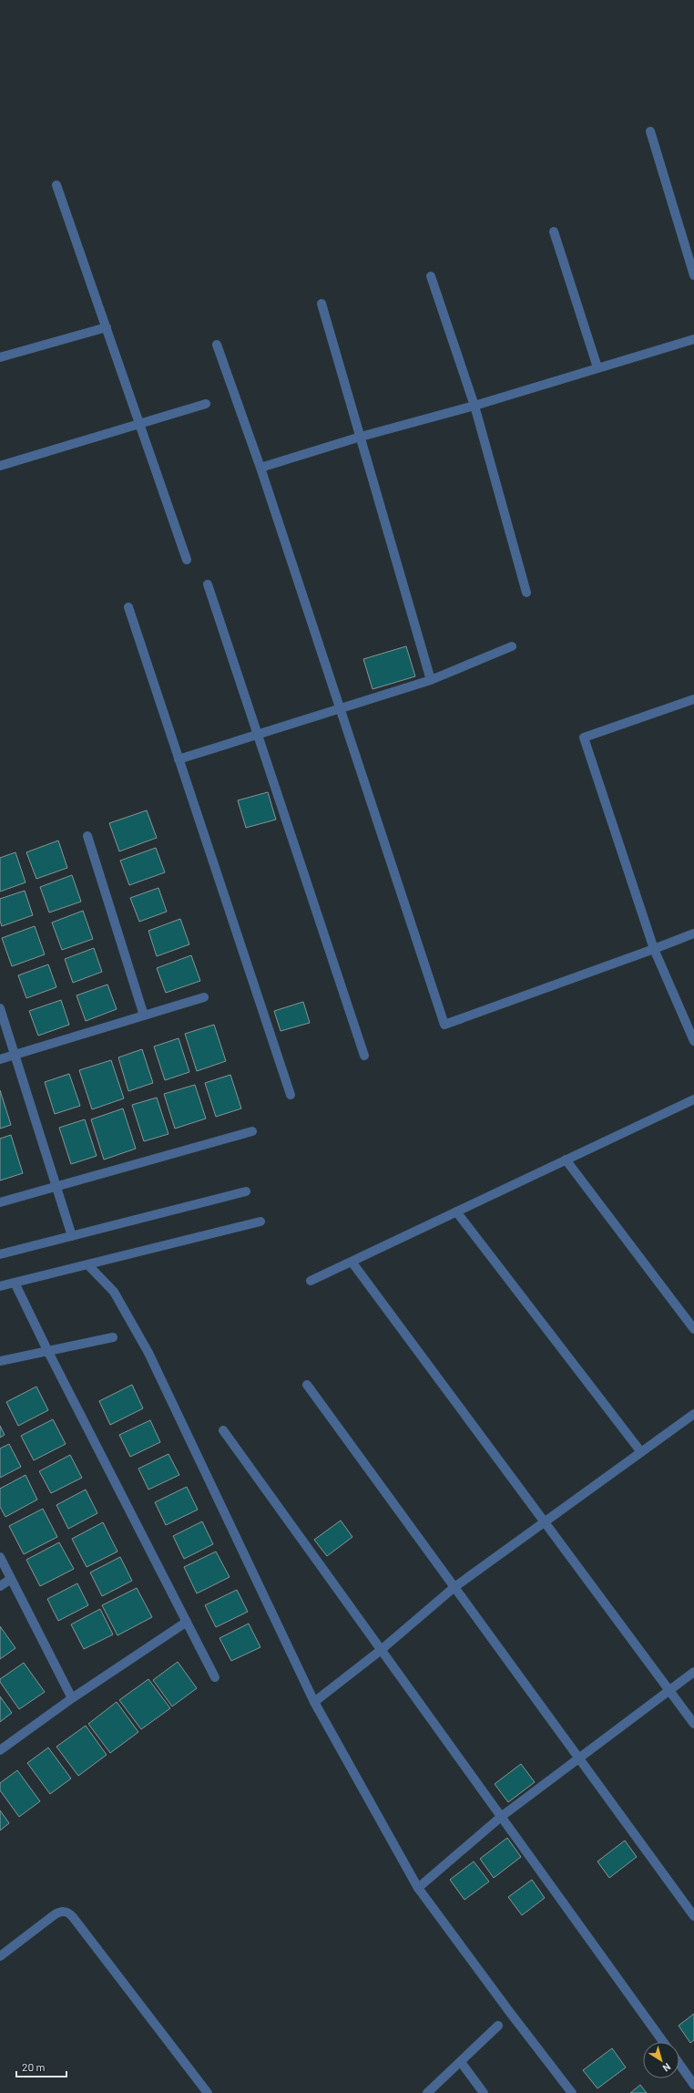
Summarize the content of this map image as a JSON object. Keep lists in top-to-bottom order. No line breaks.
{"scale_bar":"20 m","north":"bottom right"}
